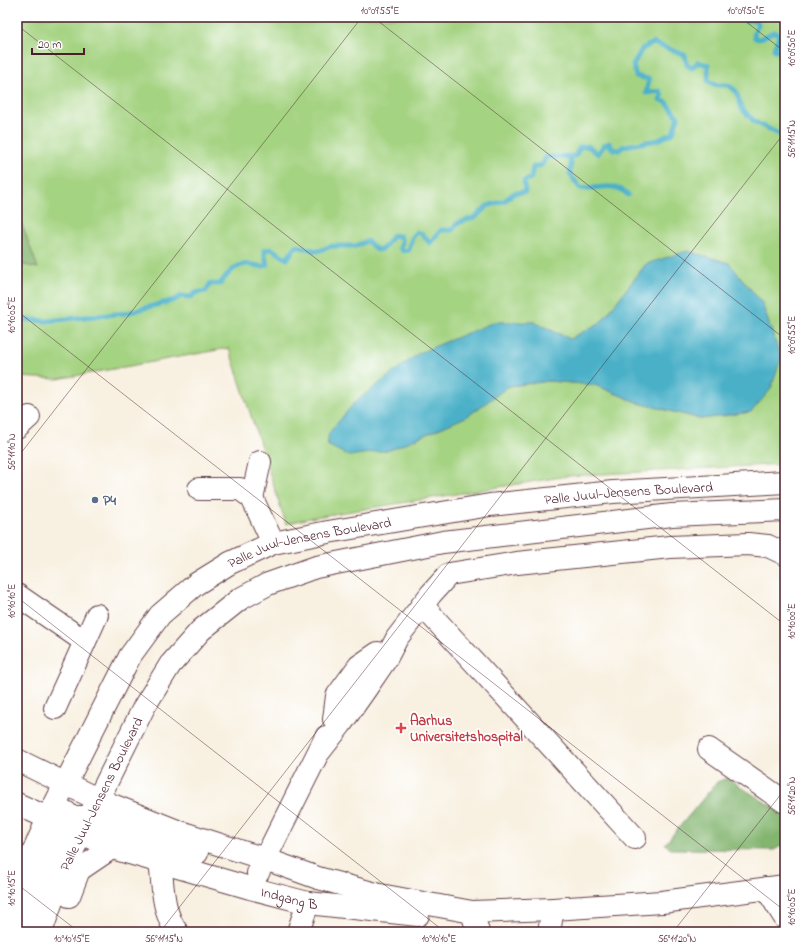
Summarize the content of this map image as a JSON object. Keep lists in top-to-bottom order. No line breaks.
{"streets":{"street":["Palle Juul-Jensens Boulevard","Indgang B"]},"crossings":[["Palle Juul-Jensens Boulevard","Indgang B"]],"places":{"other":["P4"],"health":["Aarhus Universitetshospital"]},"scale_bar":"20 m","coordinates":["10°09'55\"E","10°09'50\"E","56°11'15\"N","10°10'05\"E","56°11'10\"N","10°10'10\"E","10°10'00\"E","56°11'20\"N","10°10'15\"E"]}
